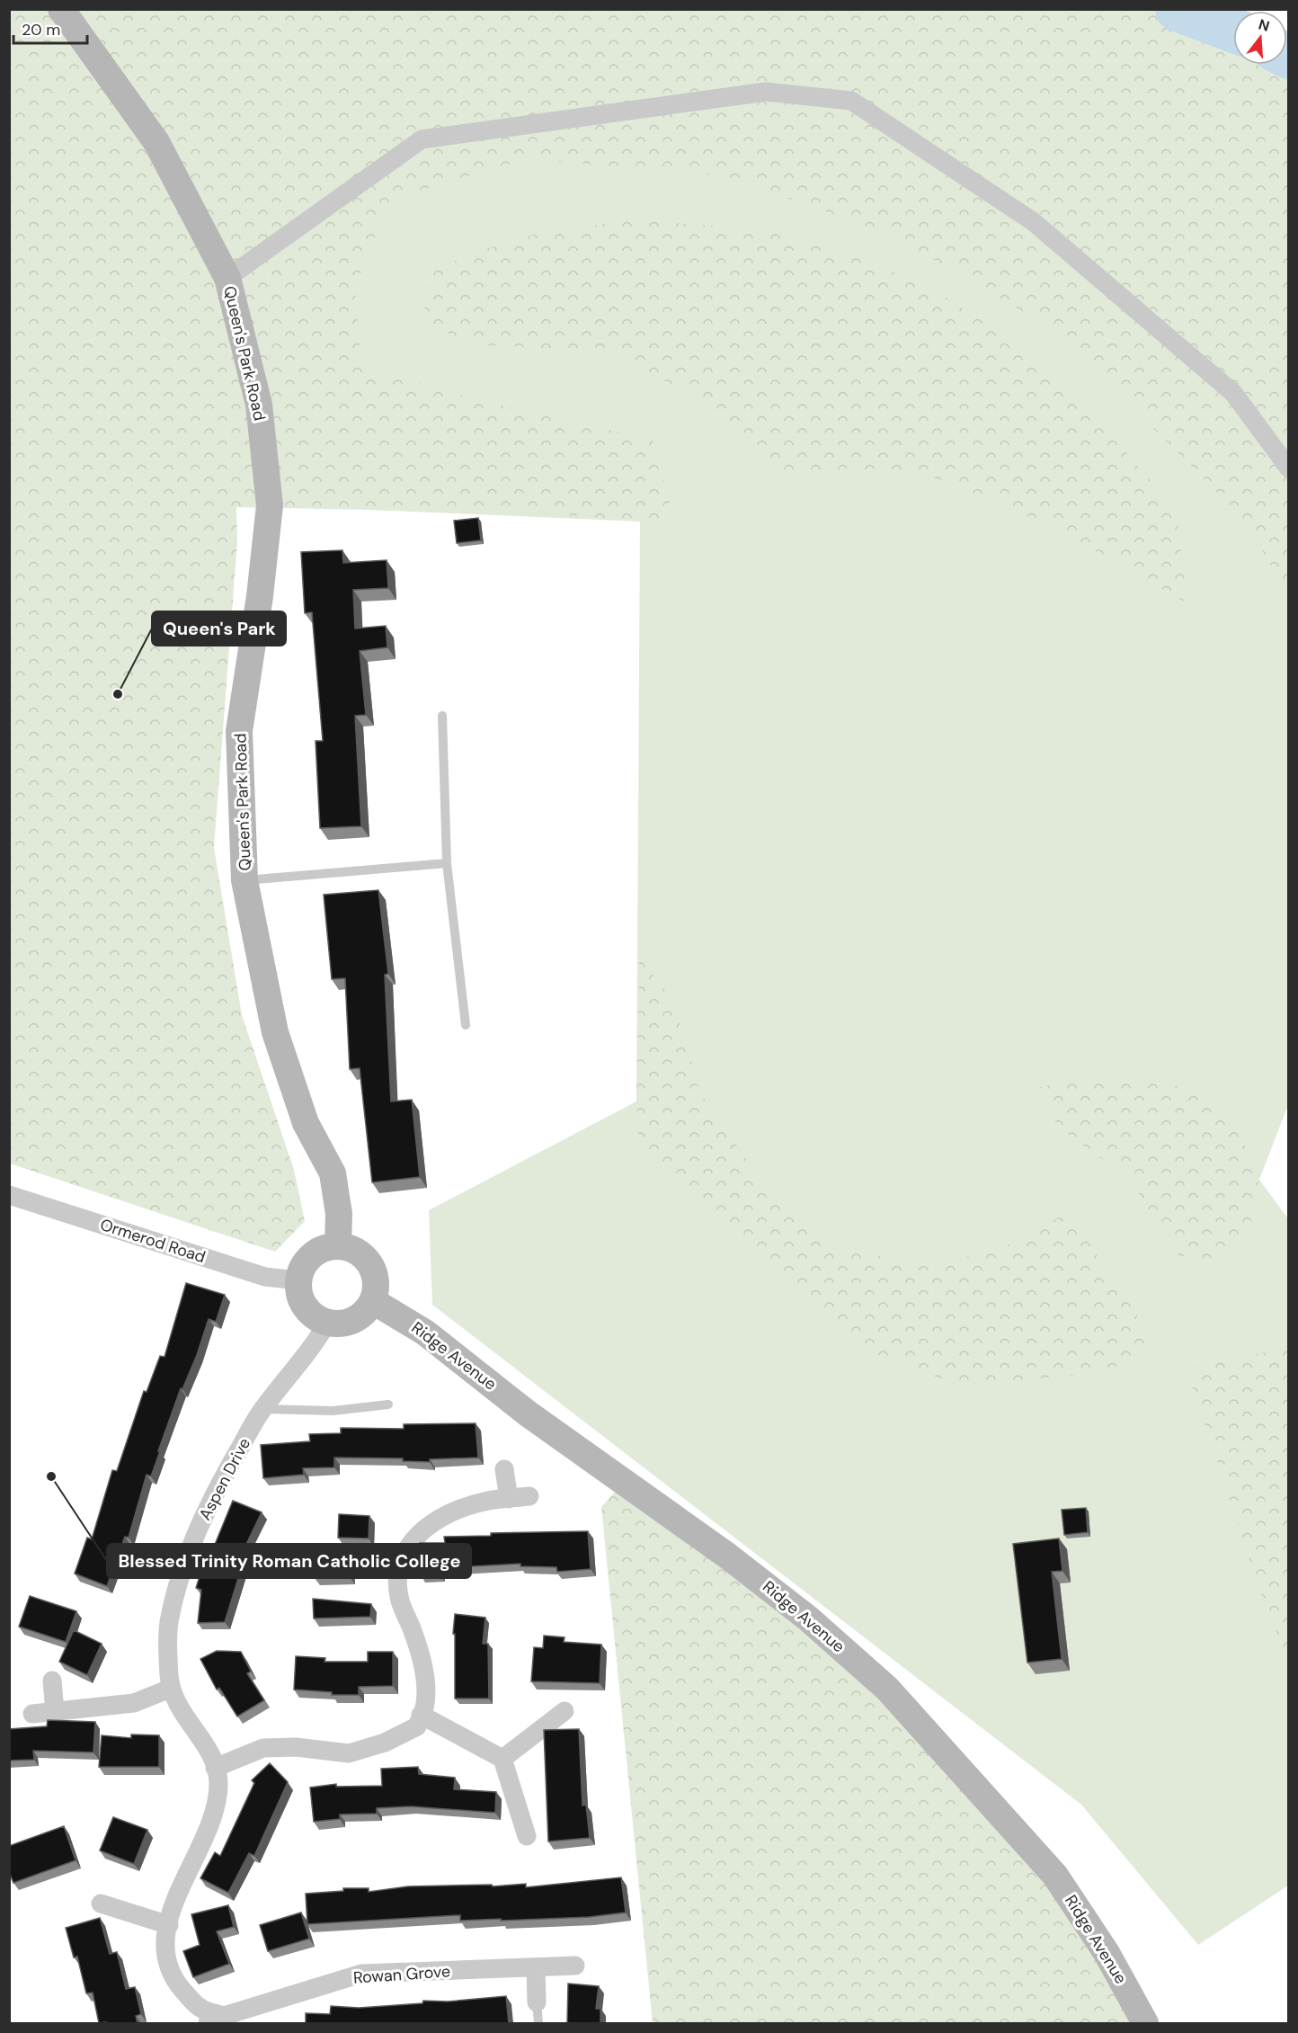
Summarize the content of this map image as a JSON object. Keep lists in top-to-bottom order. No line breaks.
{"streets":{"street":["Queen's Park Road","Ormerod Road","Ridge Avenue","Aspen Drive","Rowan Grove"]},"crossings":[["Queen's Park Road","Ormerod Road"],["Queen's Park Road","Ridge Avenue"],["Queen's Park Road","Aspen Drive"],["Ormerod Road","Ridge Avenue"],["Ormerod Road","Aspen Drive"],["Ridge Avenue","Aspen Drive"],["Aspen Drive","Rowan Grove"]],"places":["Queen's Park","Blessed Trinity Roman Catholic College"],"scale_bar":"20 m","north":"top"}
